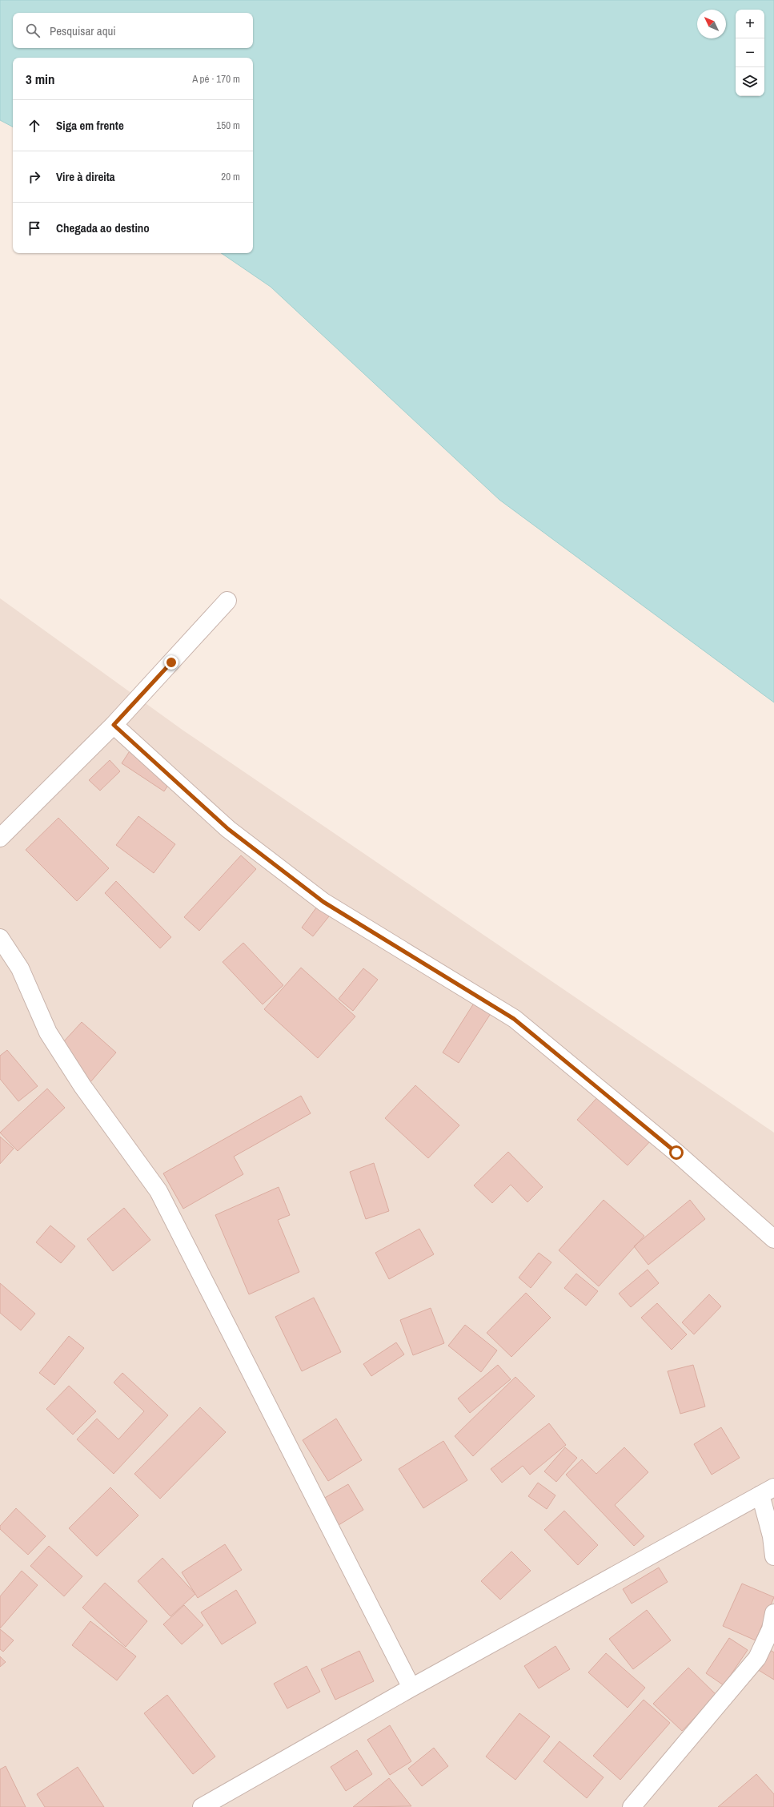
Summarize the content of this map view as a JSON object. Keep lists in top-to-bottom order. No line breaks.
{"north":"top left","page":{"map_buttons":["+","−"],"search":"Pesquisar aqui","heading":["3 min","A pé · 170 m"],"list":[["Siga em frente","150 m"],["Vire à direita","20 m"],"Chegada ao destino"]}}
